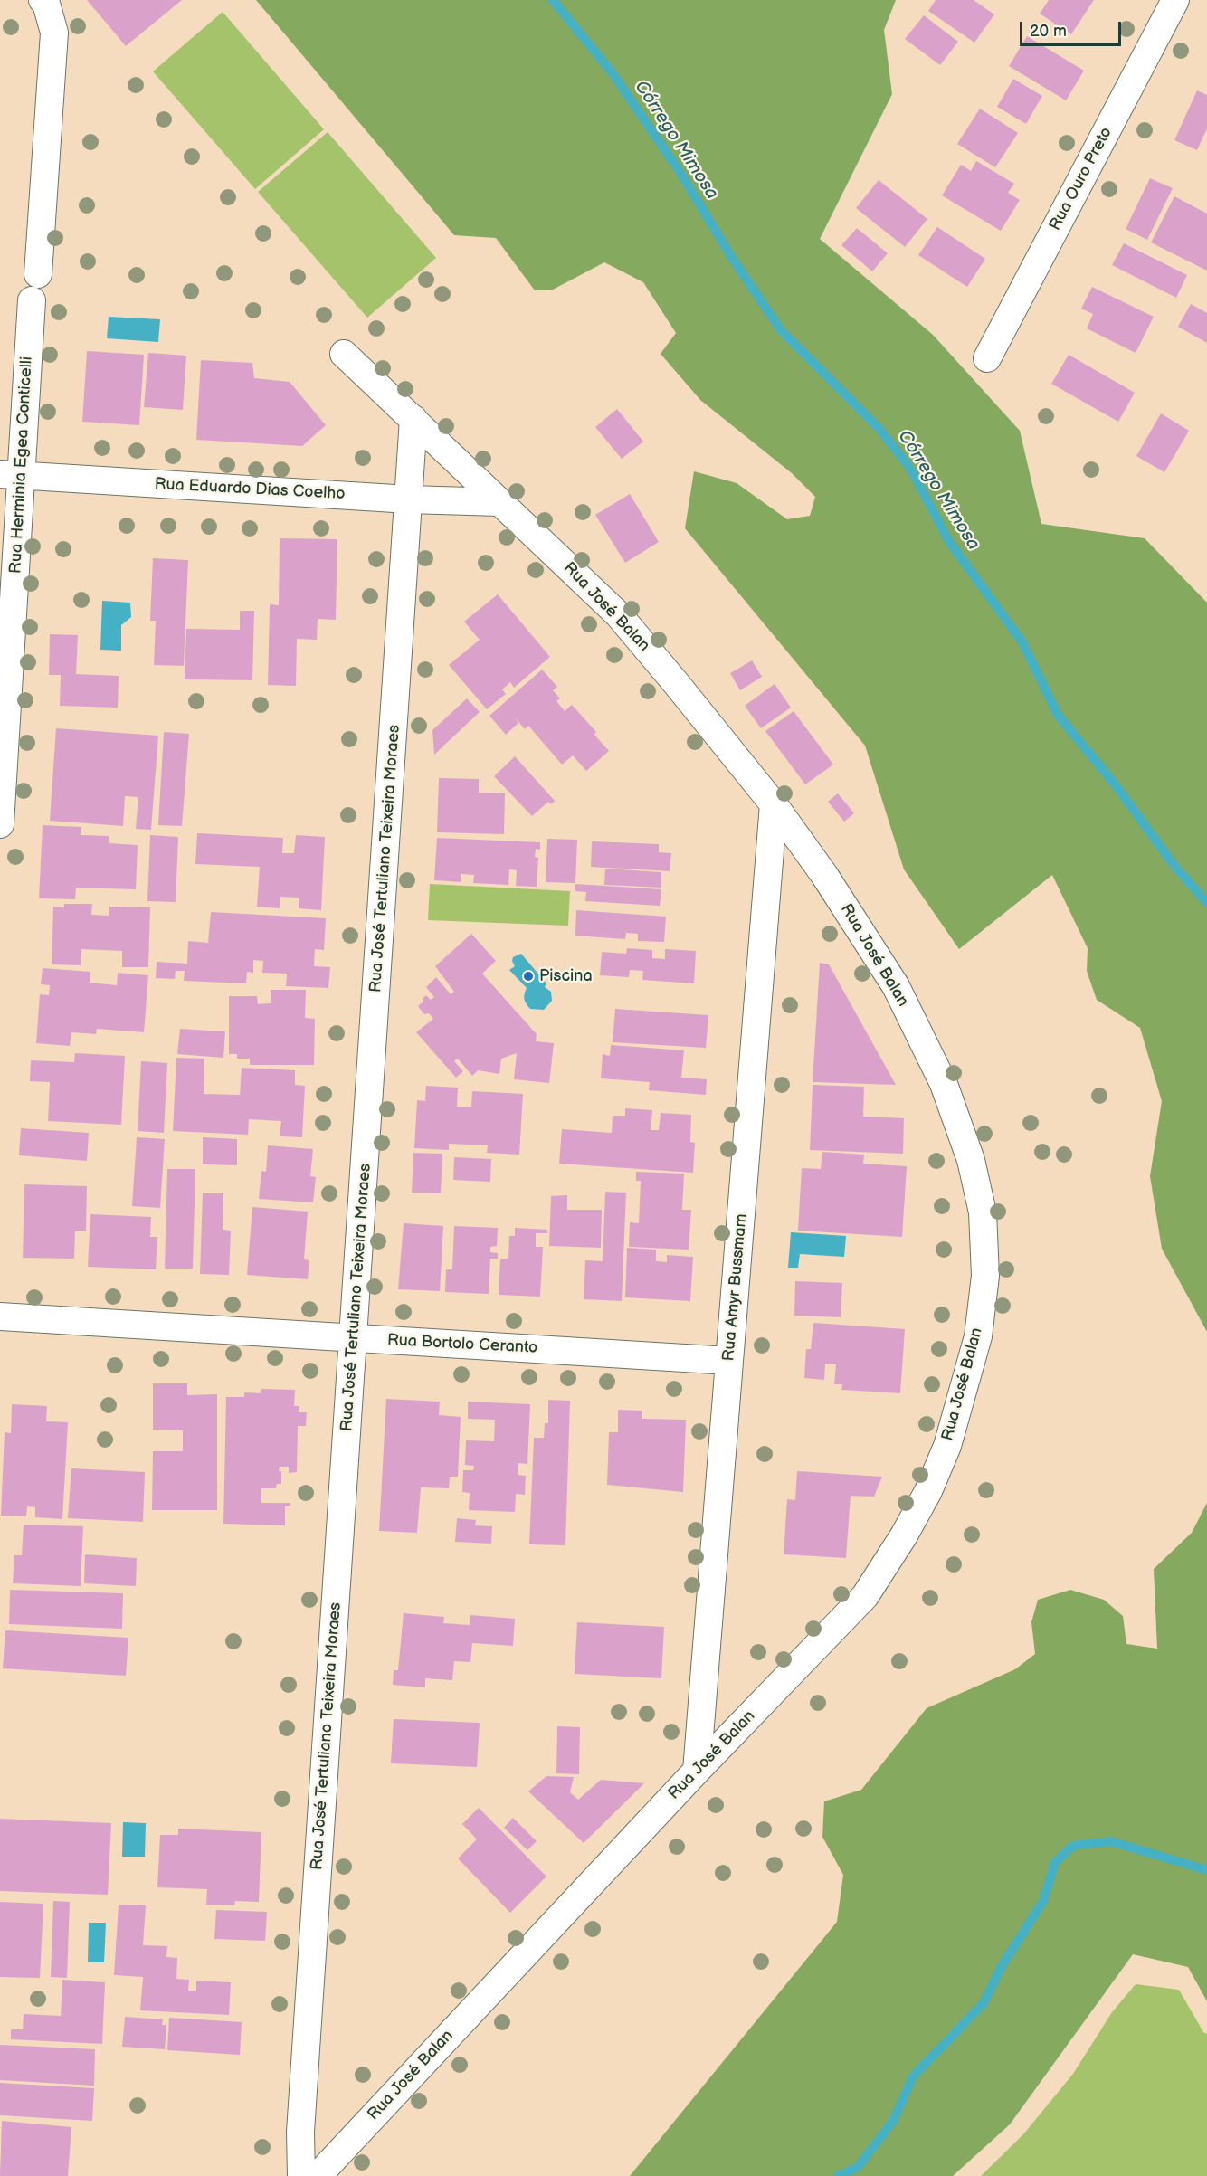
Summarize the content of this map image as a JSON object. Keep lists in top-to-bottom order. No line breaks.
{"streets":{"street":["Rua Ouro Preto","Rua Herminia Egea Conticelli","Rua Eduardo Dias Coelho","Rua José Balan","Rua José Tertuliano Teixeira Moraes","Rua Amyr Bussmam","Rua Bortolo Ceranto"]},"crossings":[["Rua Herminia Egea Conticelli","Rua Eduardo Dias Coelho"],["Rua Eduardo Dias Coelho","Rua José Balan"],["Rua Eduardo Dias Coelho","Rua José Tertuliano Teixeira Moraes"],["Rua José Balan","Rua José Tertuliano Teixeira Moraes"],["Rua José Balan","Rua Amyr Bussmam"],["Rua José Tertuliano Teixeira Moraes","Rua Bortolo Ceranto"],["Rua Amyr Bussmam","Rua Bortolo Ceranto"]],"water":["Córrego Mimosa"],"places":["Piscina"],"scale_bar":"20 m"}
